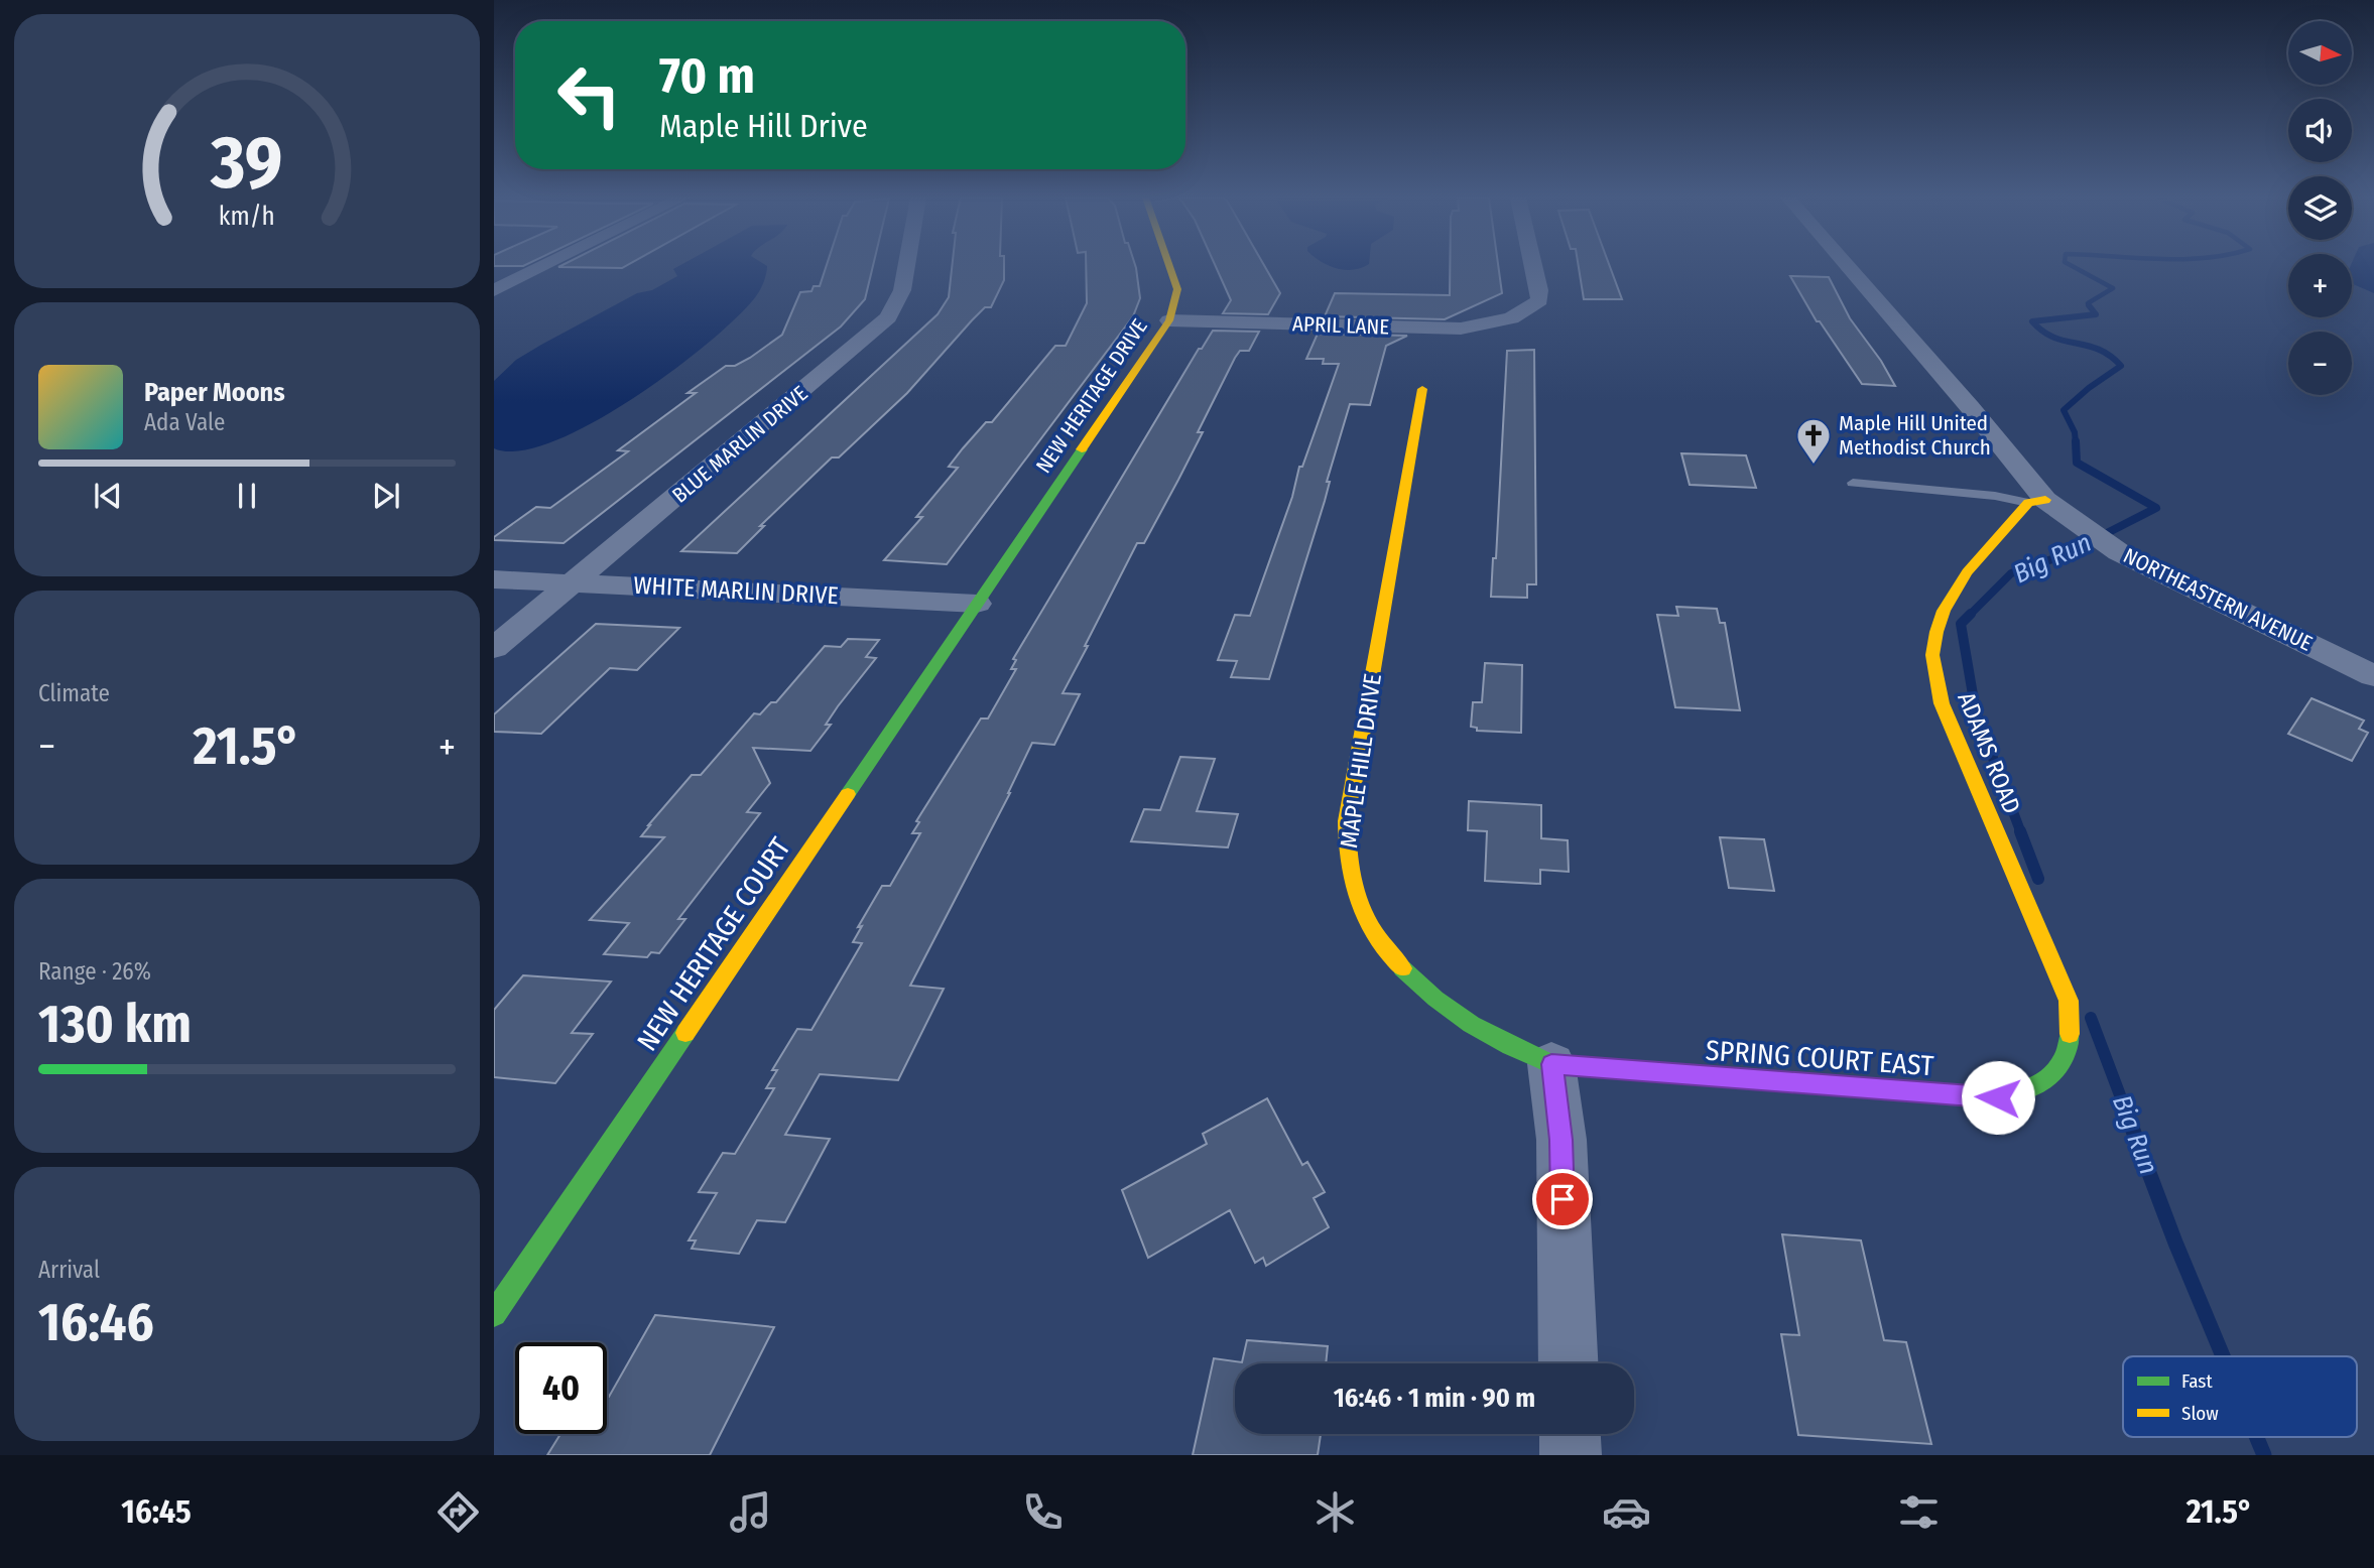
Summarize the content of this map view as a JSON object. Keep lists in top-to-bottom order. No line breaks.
{"streets":{"street":["APRIL LANE","NEW HERITAGE DRIVE","BLUE MARLIN DRIVE","WHITE MARLIN DRIVE","NORTHEASTERN AVENUE","ADAMS ROAD","MAPLE HILL DRIVE","NEW HERITAGE COURT","SPRING COURT EAST"]},"crossings":[["APRIL LANE","NEW HERITAGE DRIVE"],["NEW HERITAGE DRIVE","WHITE MARLIN DRIVE"],["NEW HERITAGE DRIVE","NEW HERITAGE COURT"],["BLUE MARLIN DRIVE","WHITE MARLIN DRIVE"],["WHITE MARLIN DRIVE","NEW HERITAGE COURT"],["NORTHEASTERN AVENUE","ADAMS ROAD"],["ADAMS ROAD","SPRING COURT EAST"],["MAPLE HILL DRIVE","SPRING COURT EAST"]],"water":["Big Run"],"places":{"church":["Maple Hill United Methodist Church"]},"legend":["Fast","Slow"],"north":"right","page":{"map_buttons":["+","−"],"turn":["70 m","Maple Hill Drive"],"song":["Paper Moons","Ada Vale"],"tile":["Climate",["Range · 26%","130 km"],["Arrival","16:46"]],"heat":["−","21.5°","+"],"limit":"40","trip":"16:46 · 1 min · 90 m","tabs":["16:45","21.5°"],"gauge":["39","km/h"]}}
